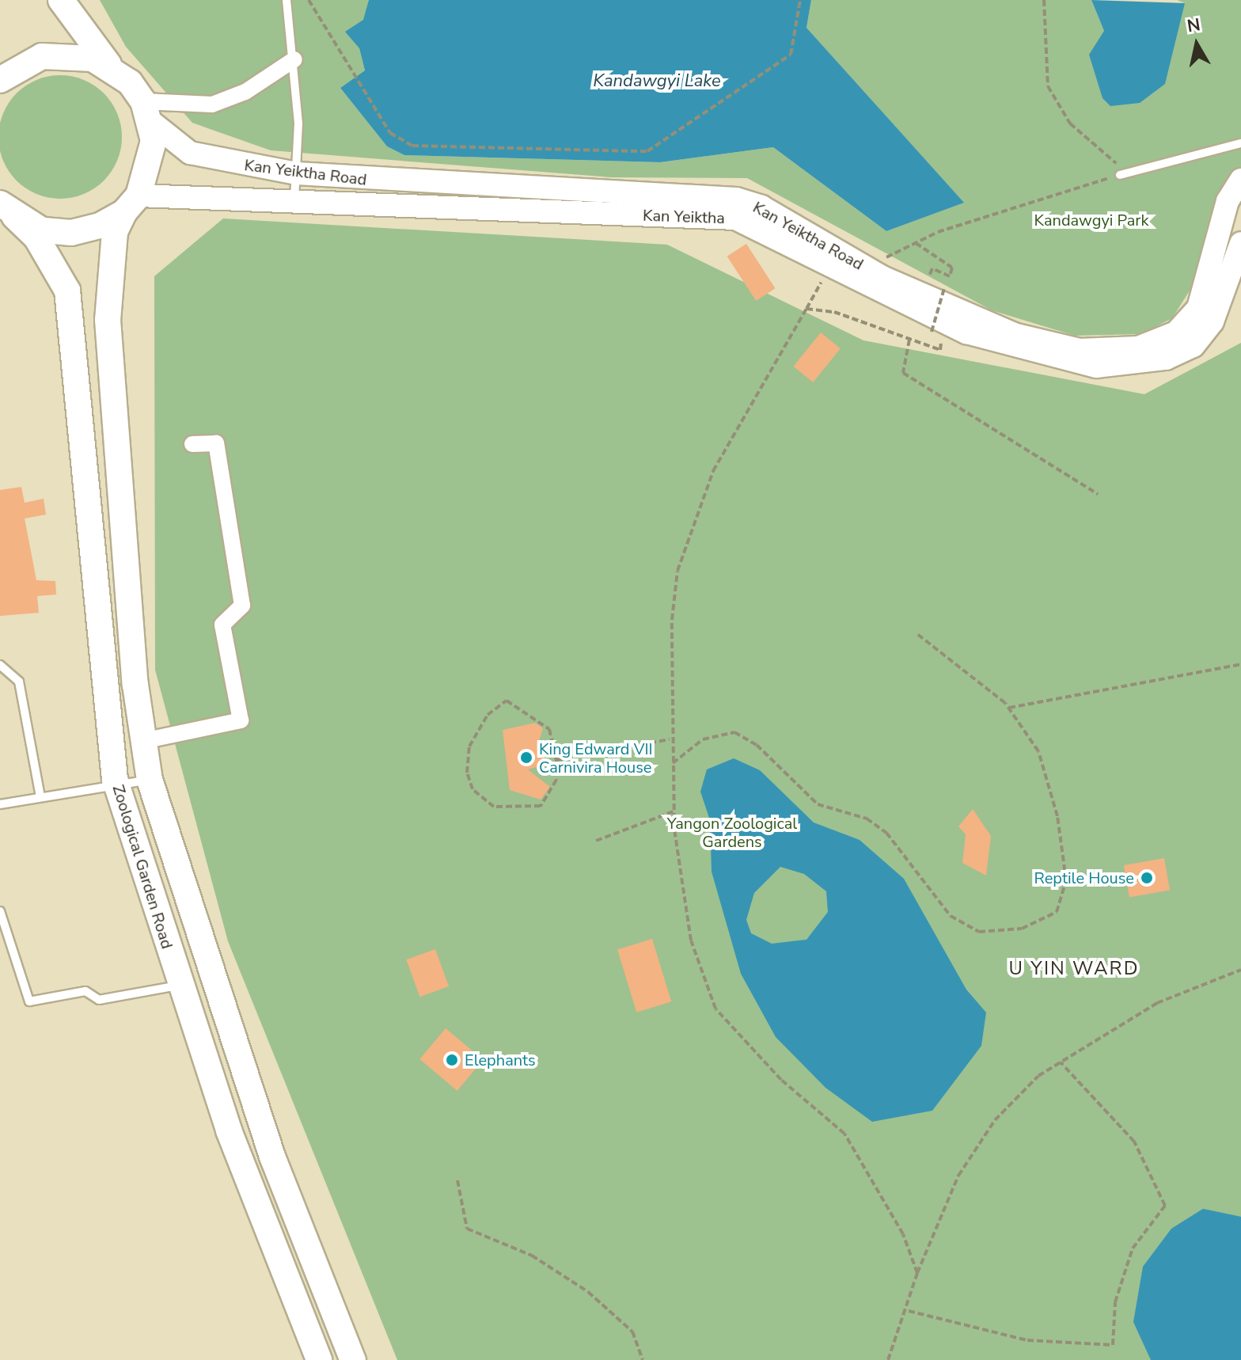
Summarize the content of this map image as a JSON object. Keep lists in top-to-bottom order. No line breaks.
{"streets":{"main road":["Kan Yeiktha Road","Kan Yeiktha","Zoological Garden Road"]},"crossings":[["Kan Yeiktha Road","Kan Yeiktha"],["Kan Yeiktha Road","Zoological Garden Road"],["Kan Yeiktha","Zoological Garden Road"]],"districts":["U YIN WARD"],"water":["Kandawgyi Lake"],"parks":["Kandawgyi Park","Yangon Zoological Gardens"],"places":["King Edward VII Carnivira House","Reptile House","Elephants"],"north":"top"}
